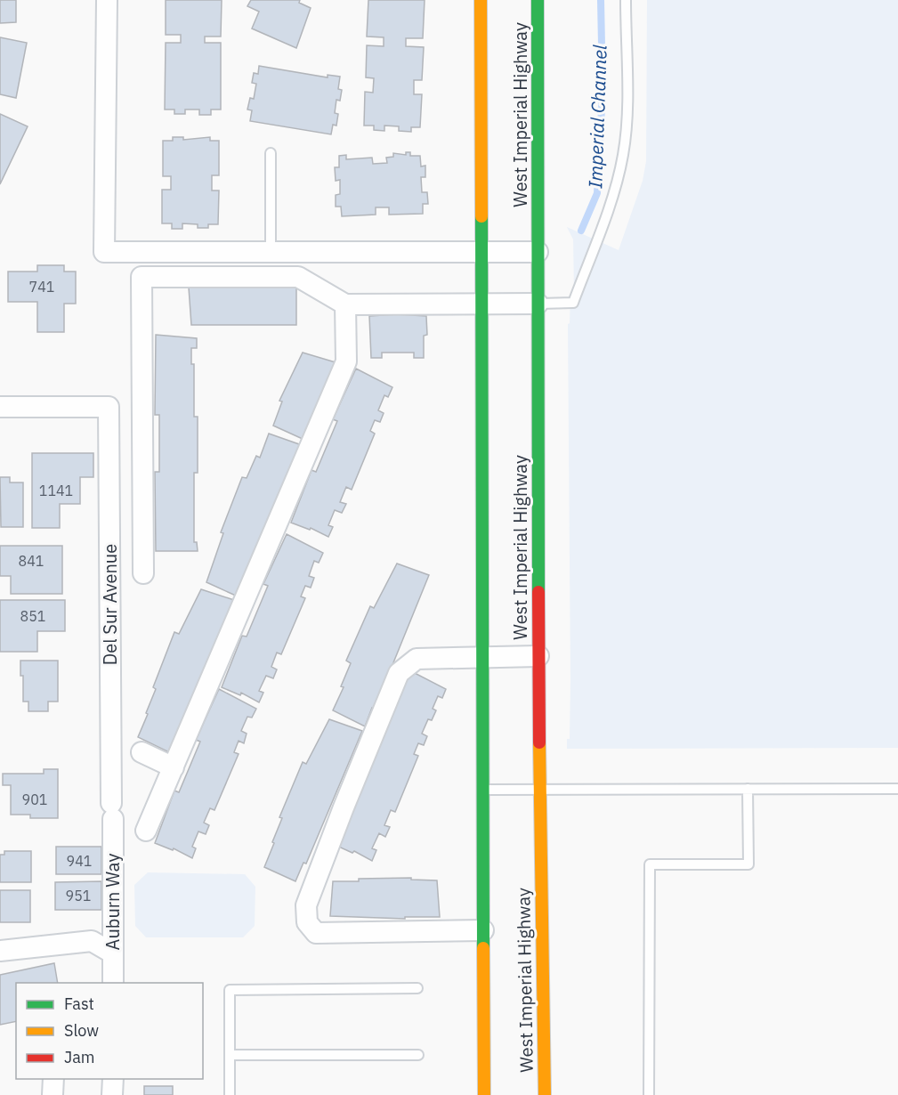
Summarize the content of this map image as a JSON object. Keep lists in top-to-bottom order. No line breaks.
{"streets":{"main road":["West Imperial Highway"],"street":["Del Sur Avenue","Auburn Way"]},"crossings":[["Del Sur Avenue","Auburn Way"]],"water":["Imperial Channel"],"house_numbers":["741","1141","841","851","901","941","951"],"legend":["Fast","Slow","Jam"]}
